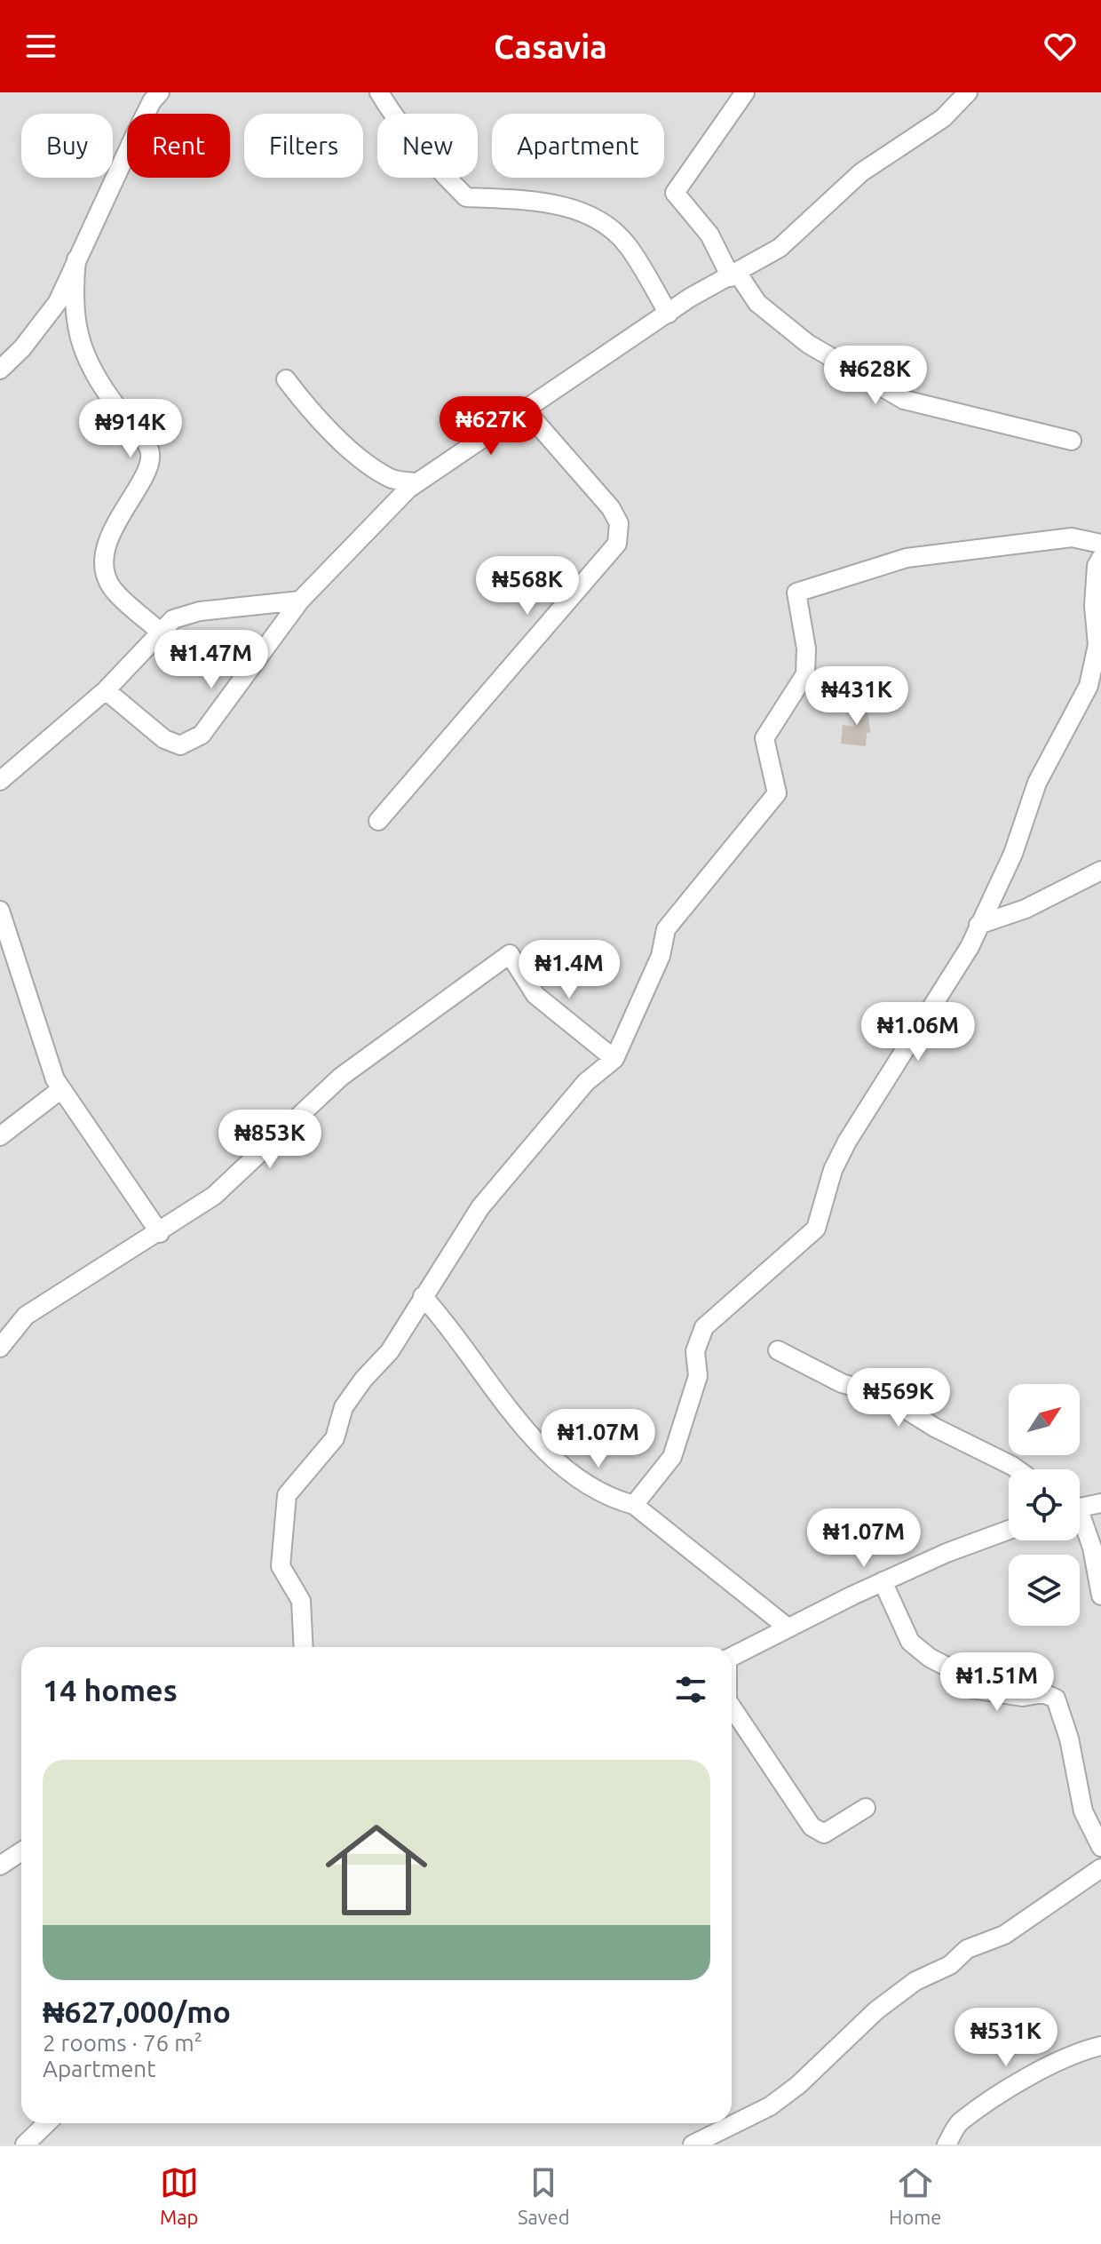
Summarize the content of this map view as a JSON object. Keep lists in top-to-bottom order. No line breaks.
{"north":"top right","page":{"header":"Casavia","chip":["Buy","Rent","Filters","New","Apartment"],"price":["₦628K","₦627K","₦914K","₦568K","₦1.47M","₦431K","₦1.4M","₦1.06M","₦853K","₦569K","₦1.07M","₦1.07M","₦1.51M","₦531K"],"heading":"14 homes","list":[{"name":"₦627,000/mo","note":"2 rooms · 76 m² · Apartment"}],"tabs":["Map","Saved","Home"]}}
